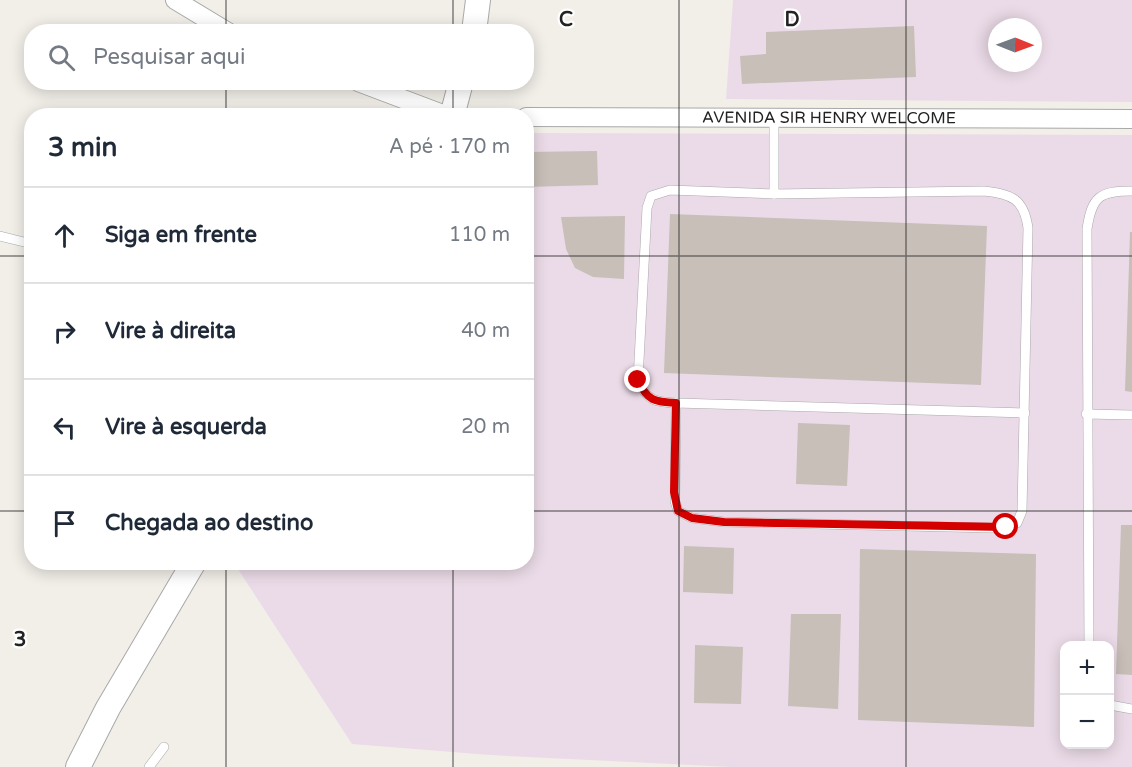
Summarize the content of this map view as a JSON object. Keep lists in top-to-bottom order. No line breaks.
{"streets":{"street":["AVENIDA SIR HENRY WELCOME"]},"north":"right","page":{"search":"Pesquisar aqui","heading":["3 min","A pé · 170 m"],"list":[["Siga em frente","110 m"],["Vire à direita","40 m"],["Vire à esquerda","20 m"],"Chegada ao destino"],"map_buttons":["+","−"]},"grid":{"columns":["C","D"],"rows":["3"]}}
